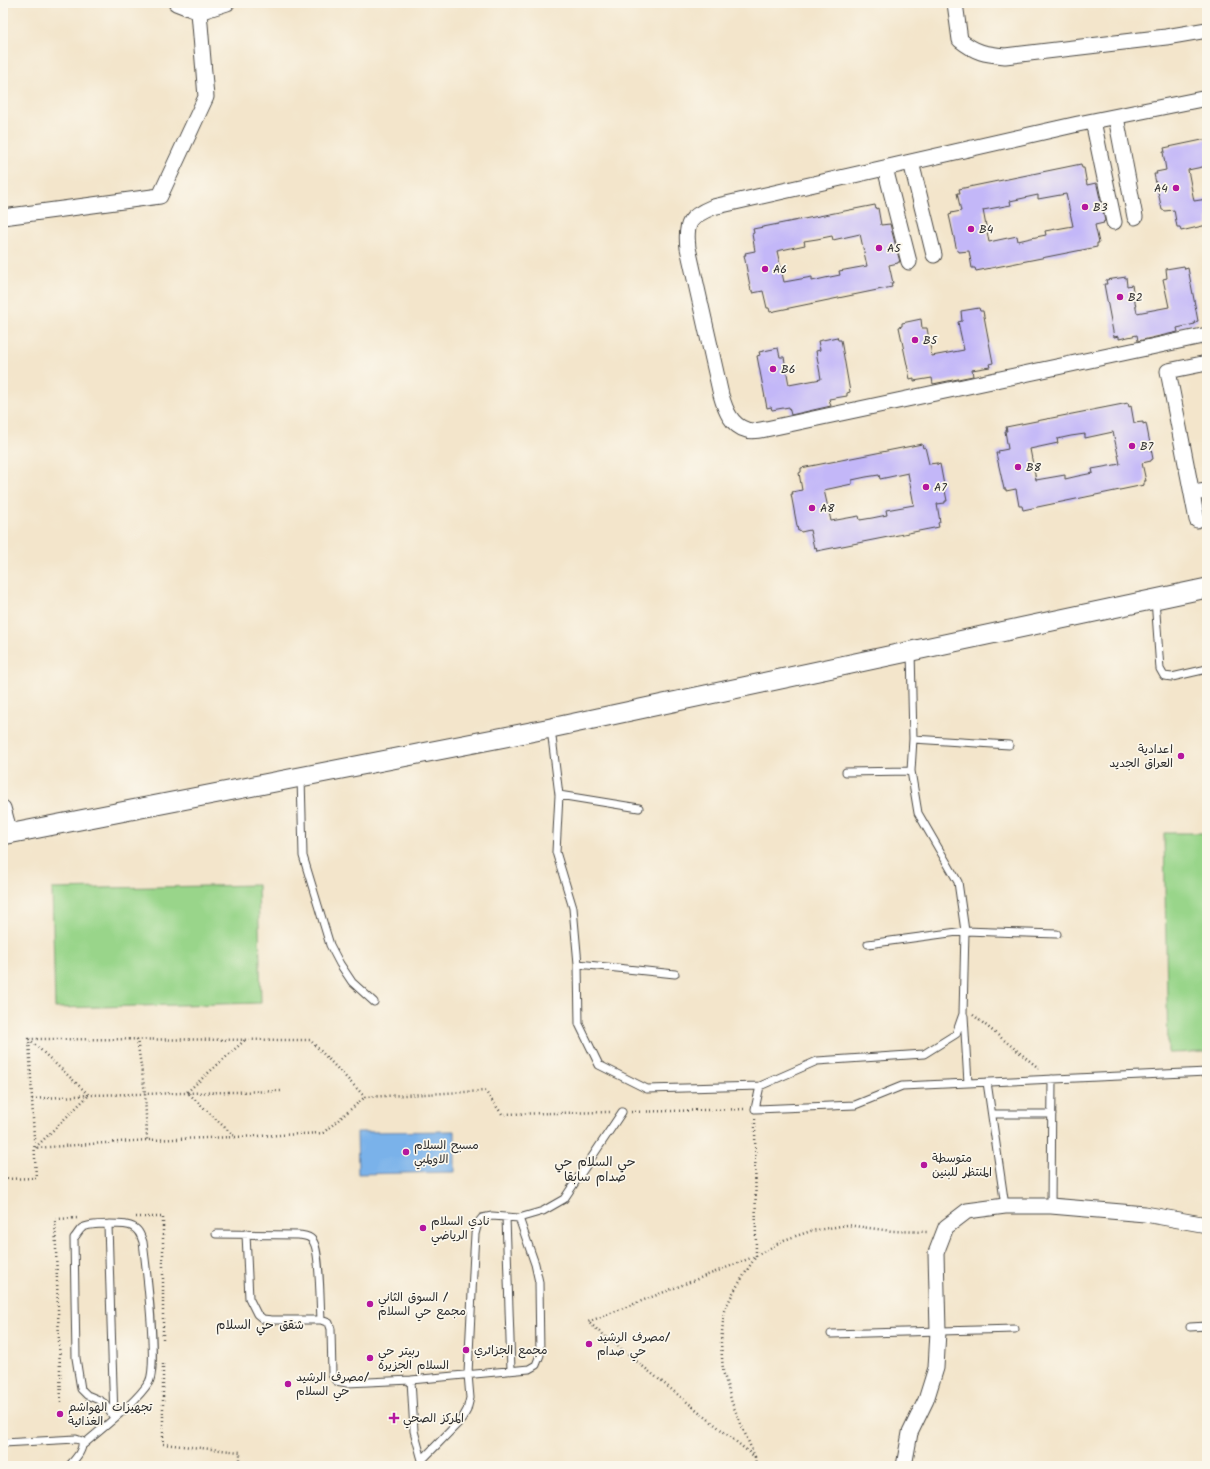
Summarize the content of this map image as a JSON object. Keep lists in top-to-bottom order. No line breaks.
{"districts":["حي السلام حي صدام سابقا","شقق حي السلام"],"places":{"other":["A4","B3","B4","A5","A6","B2","B5","B6","B7","B8","A7","A8","اعدادية العراق الجديد","مسبح السلام الاولمبي","متوسطة المنتظر للبنين","نادي السلام الرياضي","السوق الثاني / مجمع حي السلام","مصرف الرشيد/ حي صدام","مجمع الجزائري","ربيتر حي السلام الجزيره","مصرف الرشيد/ حي السلام","تجهيزات الهواشم الغذائية"],"health":["المركز الصحي"]}}
